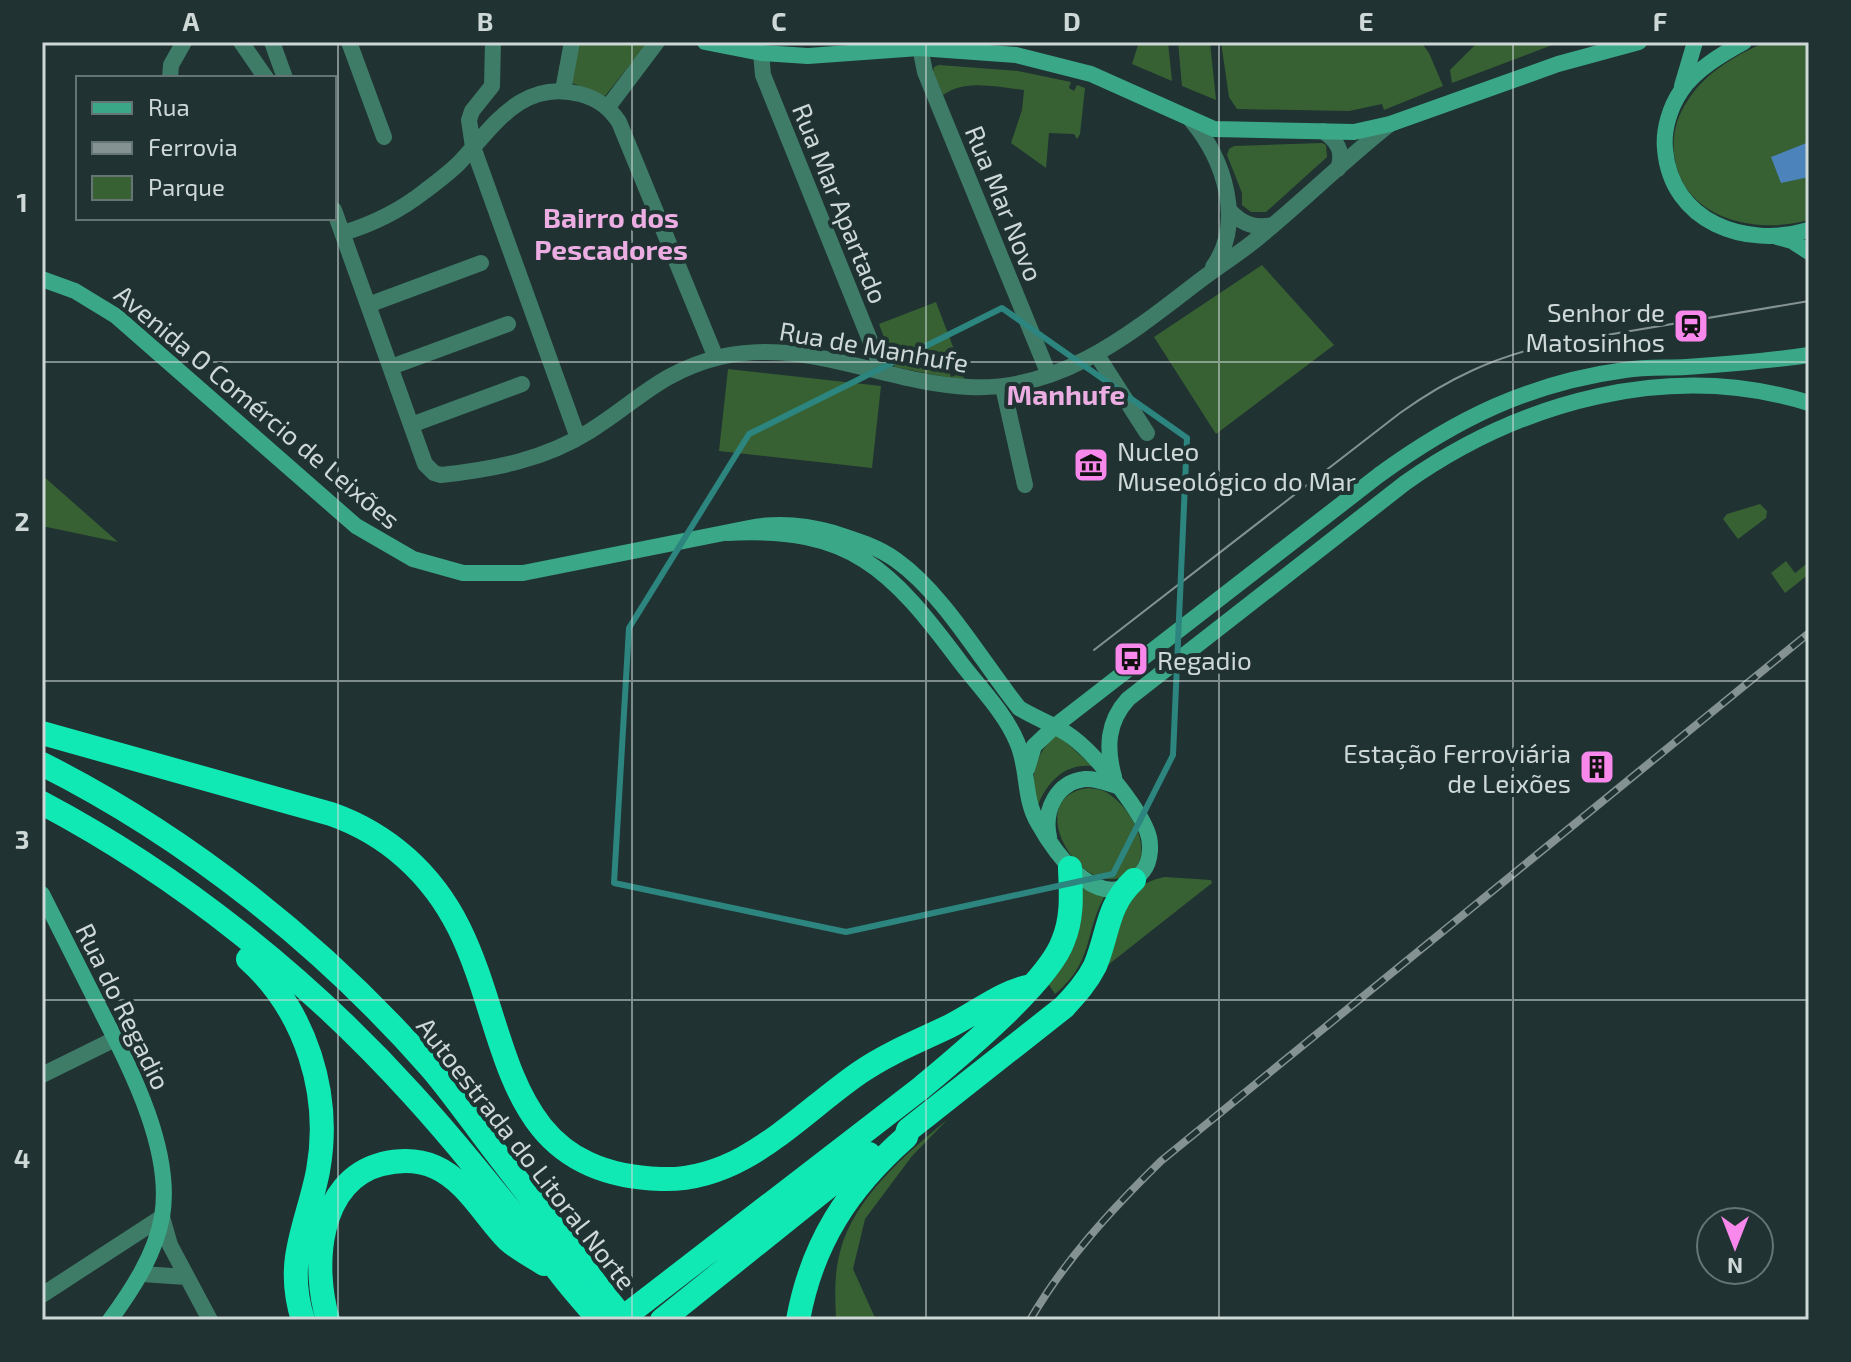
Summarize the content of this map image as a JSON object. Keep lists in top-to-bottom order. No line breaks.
{"streets":{"highway":["Autoestrada do Litoral Norte"],"main road":["Avenida O Comércio de Leixões","Rua do Regadio"],"street":["Rua Mar Apartado","Rua Mar Novo","Rua de Manhufe"]},"crossings":[["Rua Mar Apartado","Rua de Manhufe"],["Rua Mar Novo","Rua de Manhufe"]],"districts":["Bairro dos Pescadores","Manhufe"],"places":{"station":["Senhor de Matosinhos"],"museum":["Nucleo Museológico do Mar"],"bus stop":["Regadio"],"building":["Estação Ferroviária de Leixões"]},"legend":["Rua","Ferrovia","Parque"],"north":"bottom","grid":{"columns":["A","B","C","D","E","F"],"rows":["1","2","3","4"]}}
